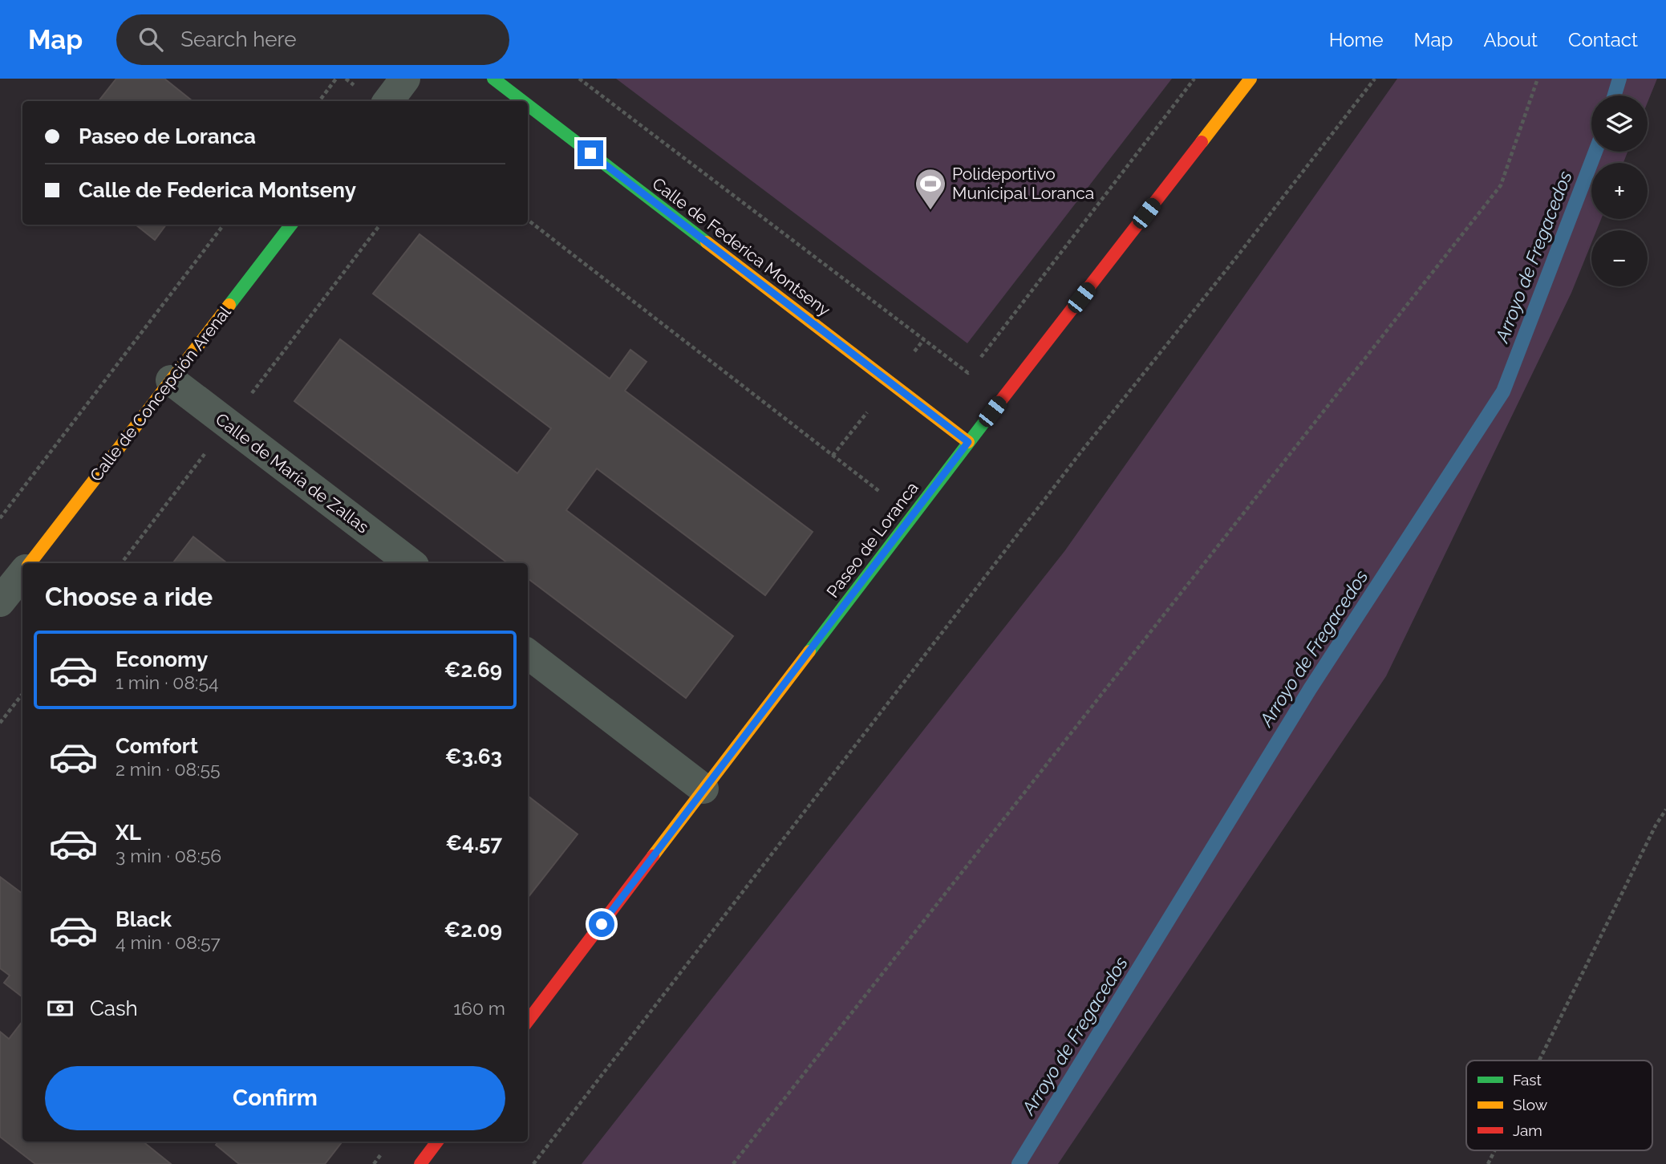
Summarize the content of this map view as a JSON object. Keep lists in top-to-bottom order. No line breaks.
{"streets":{"street":["Calle de Federica Montseny","Calle de Concepción Arenal","Calle de María de Zallas","Paseo de Loranca"]},"crossings":[["Calle de Federica Montseny","Paseo de Loranca"],["Calle de Concepción Arenal","Calle de María de Zallas"]],"water":["Arroyo de Fregacedos"],"places":{"sports":["Polideportivo Municipal Loranca"]},"legend":["Fast","Slow","Jam"],"page":{"header":"Map","search":"Search here","nav":["Home","Map","About","Contact"],"map_buttons":["+","−"],"banner":["Paseo de Loranca","Calle de Federica Montseny"],"heading":"Choose a ride","list":[{"name":"Economy","note":"1 min · 08:54","value":"€2.69"},{"name":"Comfort","note":"2 min · 08:55","value":"€3.63"},{"name":"XL","note":"3 min · 08:56","value":"€4.57"},{"name":"Black","note":"4 min · 08:57","value":"€2.09"}],"pay":["Cash","160 m"],"buttons":"Confirm"}}
